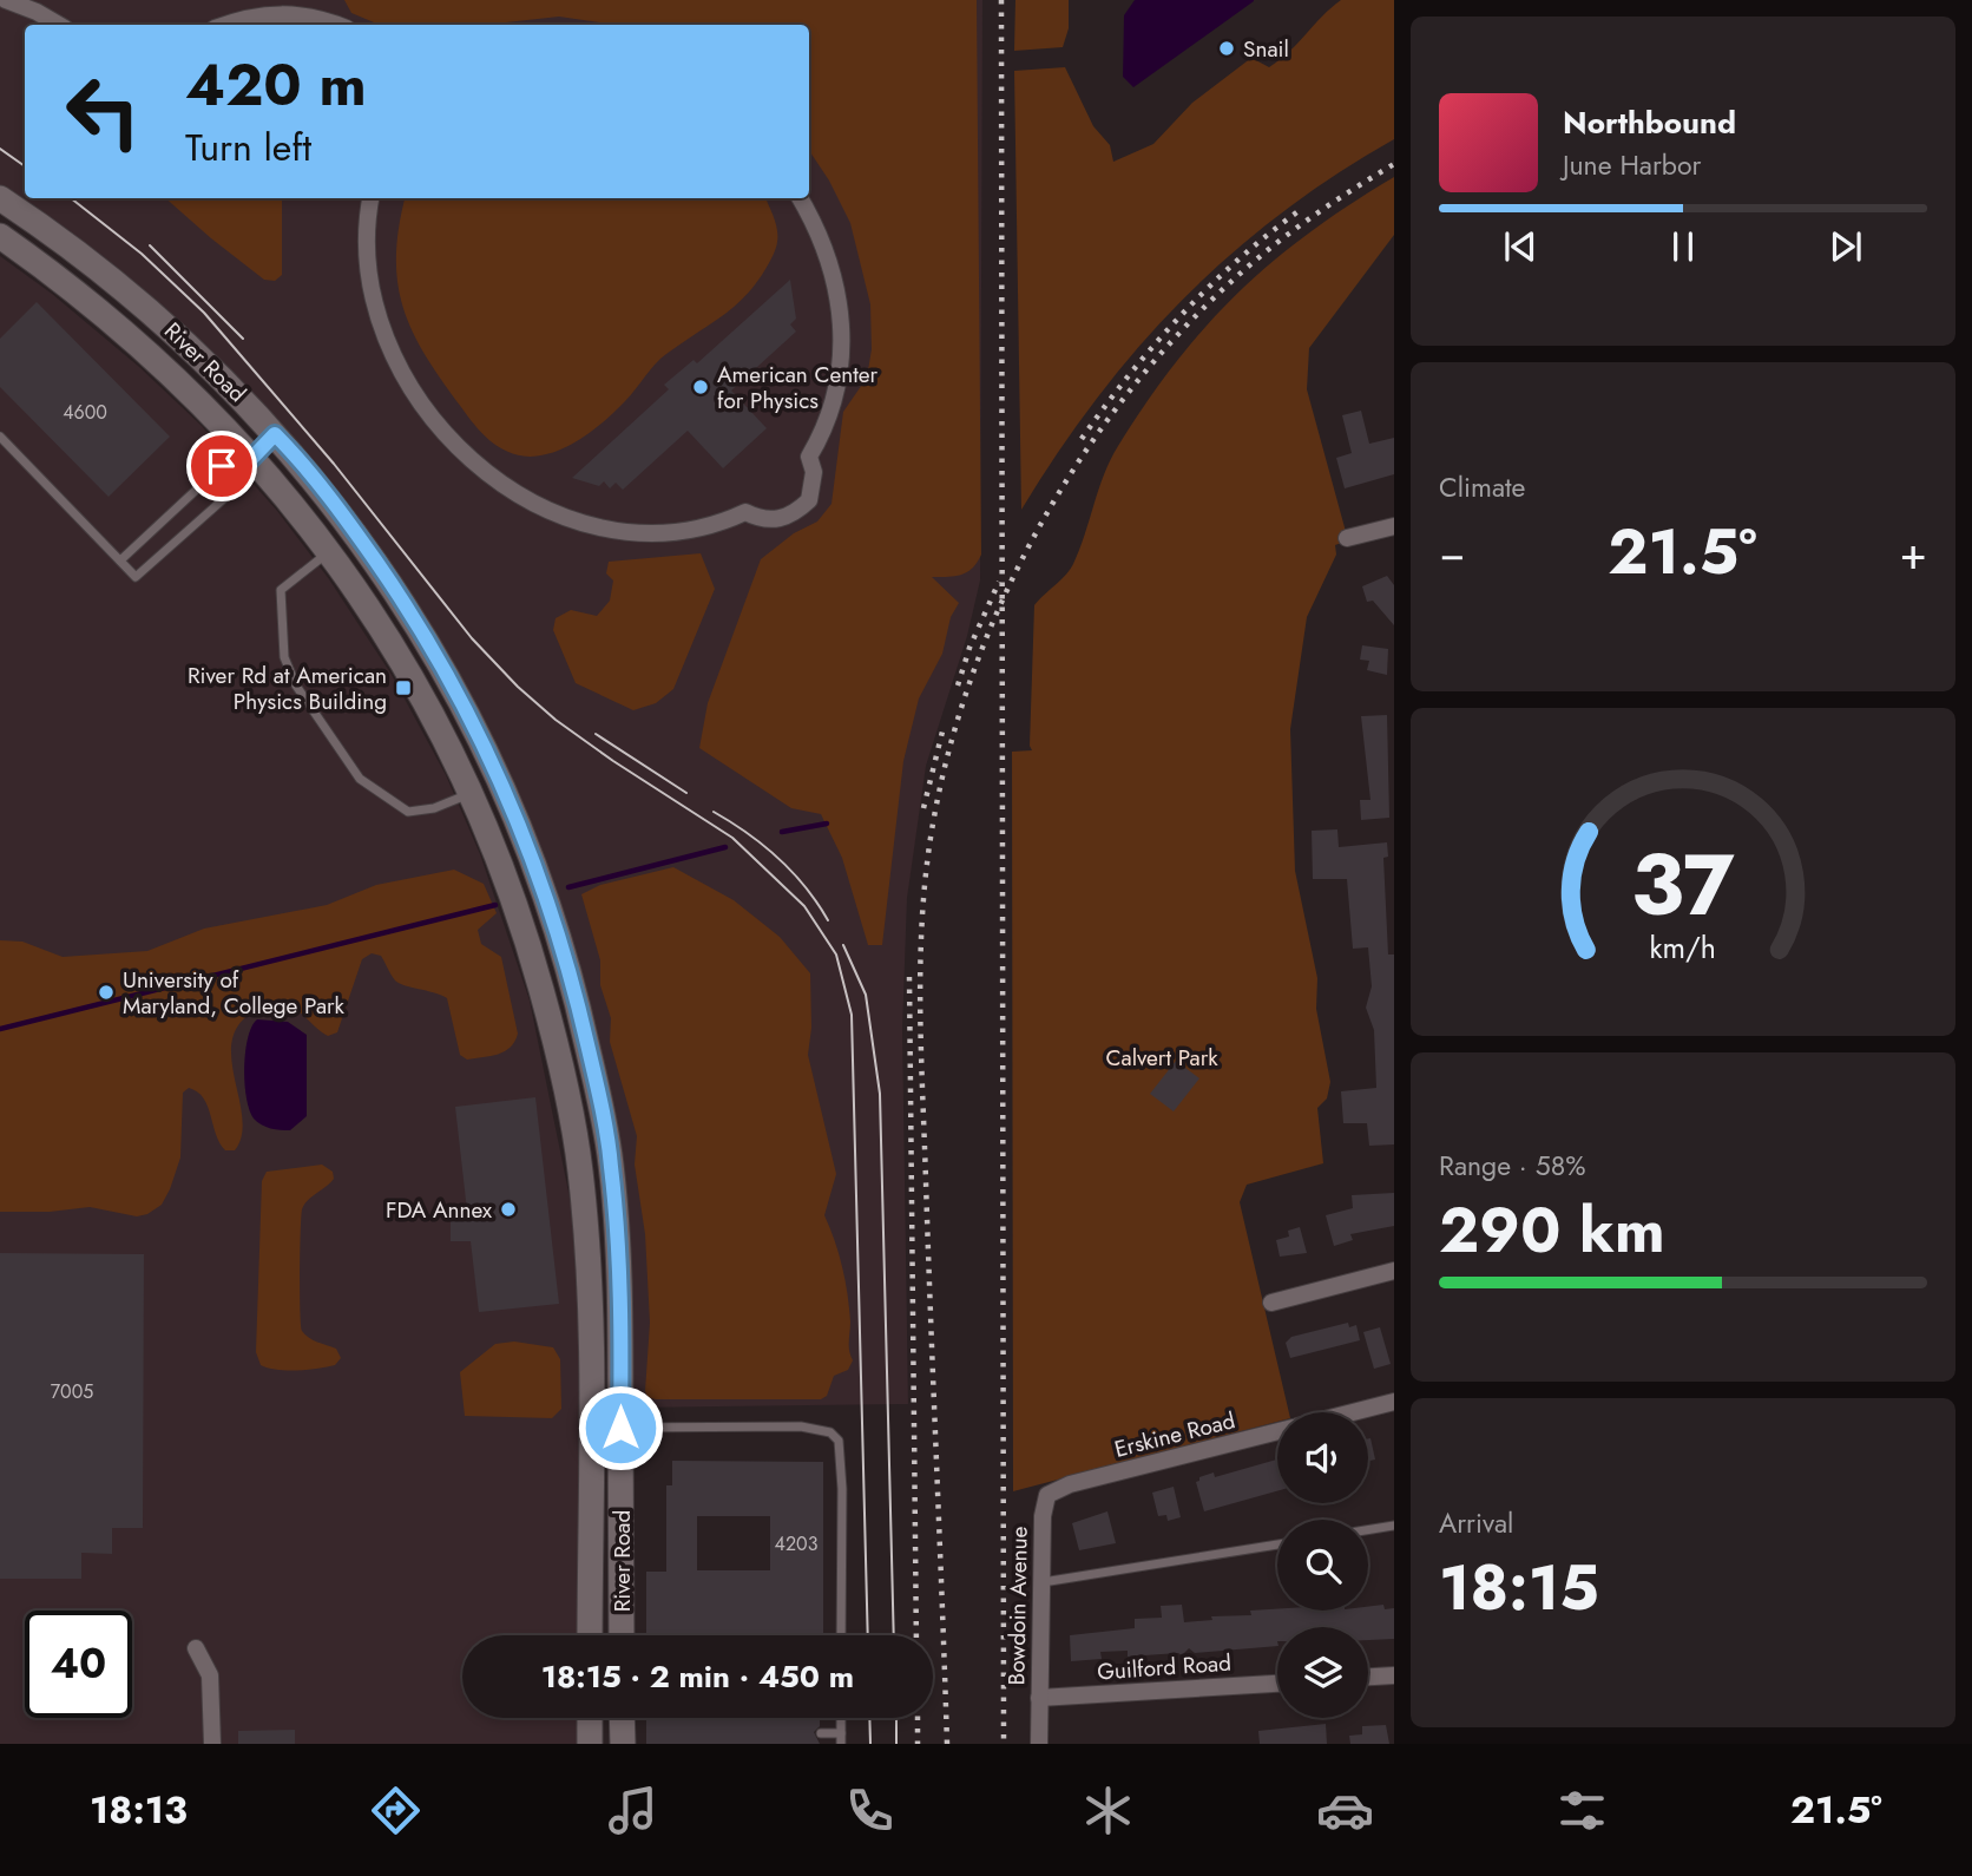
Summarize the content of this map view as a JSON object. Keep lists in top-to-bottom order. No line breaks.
{"streets":{"street":["River Road","Erskine Road","Bowdoin Avenue","Guilford Road"]},"crossings":[["Erskine Road","Bowdoin Avenue"],["Bowdoin Avenue","Guilford Road"]],"parks":["Calvert Park"],"places":{"other":["Snail","American Center for Physics","University of Maryland, College Park","FDA Annex"],"transit":["River Rd at American Physics Building"]},"house_numbers":["4600","7005","4203"],"page":{"turn":["420 m","Turn left"],"song":["Northbound","June Harbor"],"tile":["Climate",["Range · 58%","290 km"],["Arrival","18:15"]],"heat":["−","21.5°","+"],"limit":"40","trip":"18:15 · 2 min · 450 m","tabs":["18:13","21.5°"],"gauge":["37","km/h"]}}
